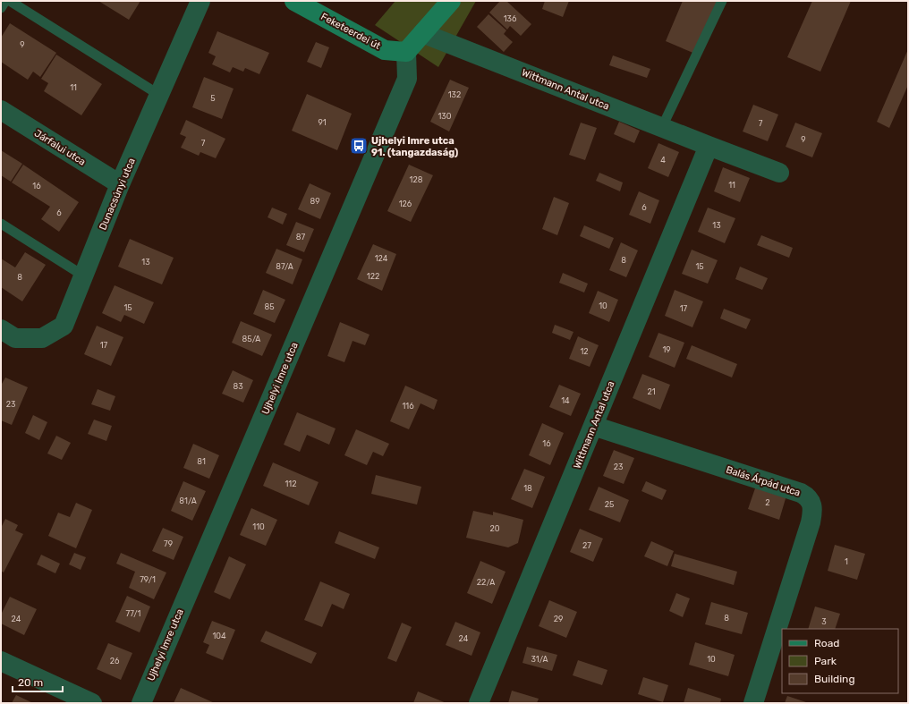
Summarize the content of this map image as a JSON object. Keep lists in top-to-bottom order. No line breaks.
{"streets":{"main road":["Feketeerdei út"],"street":["Wittmann Antal utca","Járfalui utca","Dunacsúnyi utca","Ujhelyi Imre utca","Balás Árpád utca"]},"crossings":[["Feketeerdei út","Ujhelyi Imre utca"],["Wittmann Antal utca","Balás Árpád utca"],["Járfalui utca","Dunacsúnyi utca"]],"places":{"bus stop":["Ujhelyi Imre utca 91. (tangazdaság)"]},"house_numbers":["136","9","11","132","5","130","91","7","9","7","4","128","11","16","89","126","6","6","13","87","124","8","13","87/A","15","122","8","10","85","15","17","85/A","17","19","12","83","21","14","23","116","16","81","23","112","18","81/A","2","25","110","20","79","27","1","79/1","22/A","77/1","8","24","29","3","104","24","31/A","10","26"],"legend":["Road","Park","Building"],"scale_bar":"20 m"}
